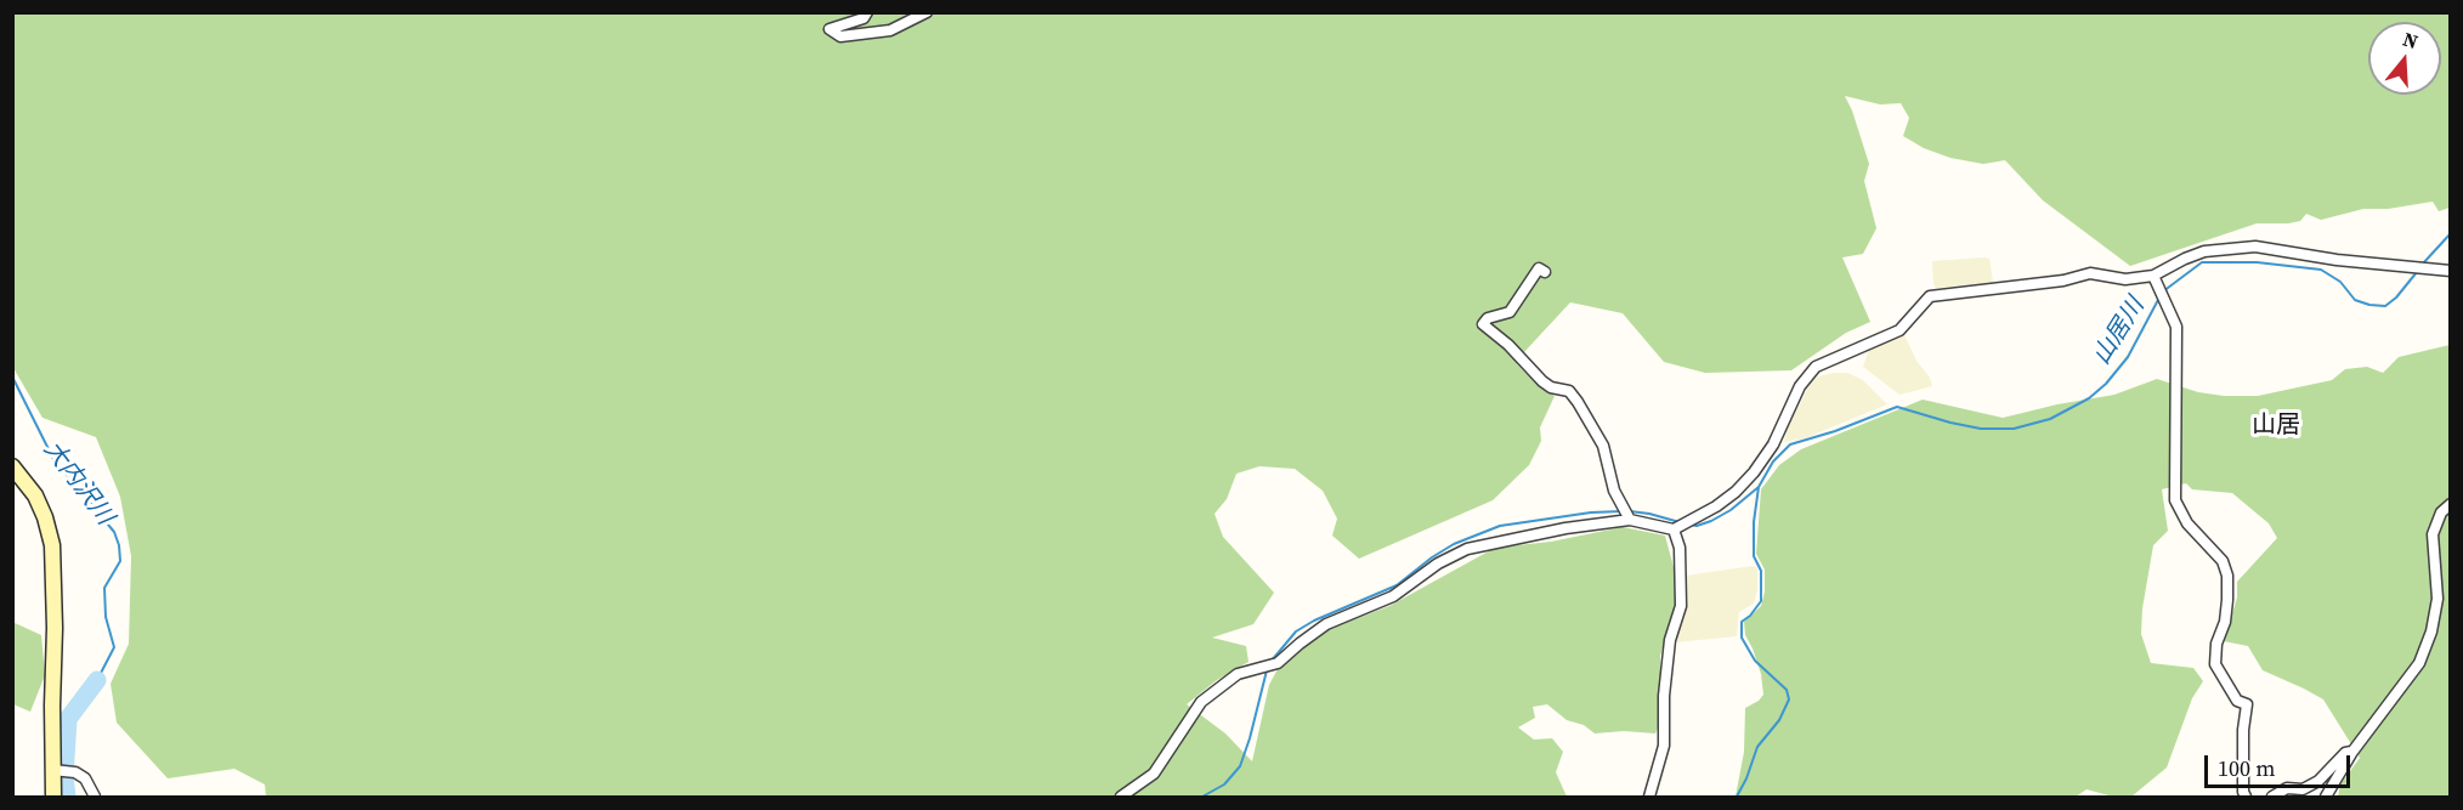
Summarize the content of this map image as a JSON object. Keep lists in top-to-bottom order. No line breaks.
{"districts":["山居"],"water":["山居川","大内沢川"],"scale_bar":"100 m","north":"top"}
